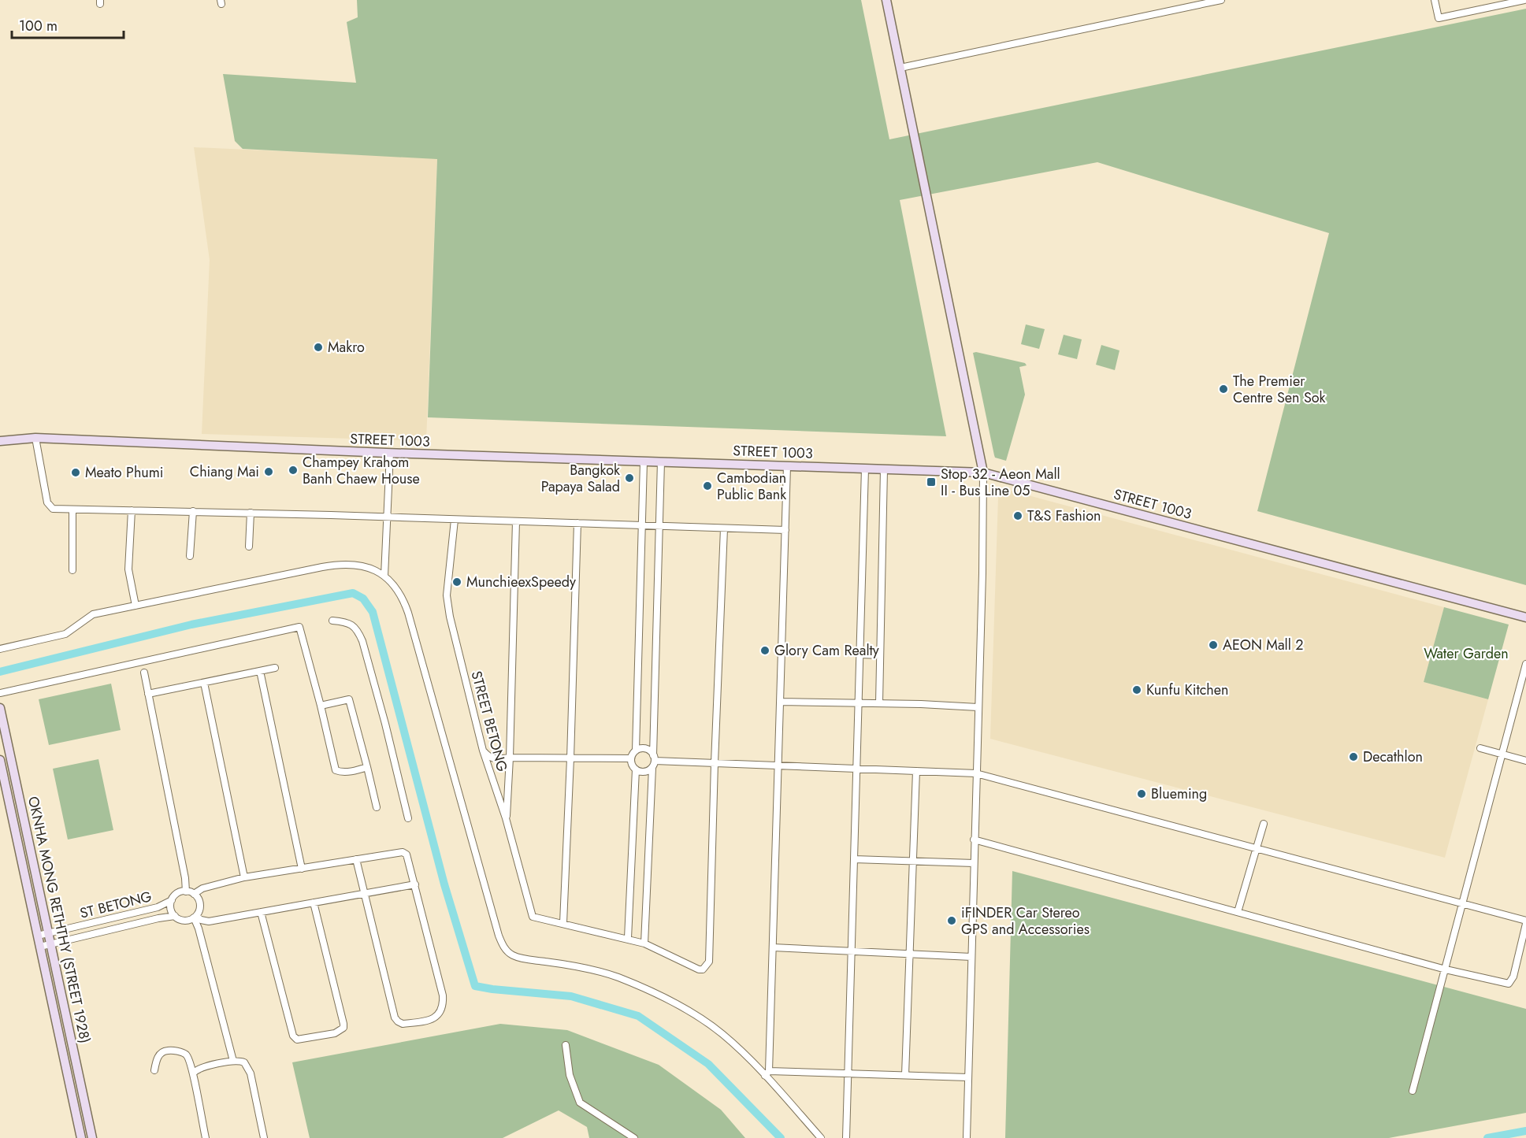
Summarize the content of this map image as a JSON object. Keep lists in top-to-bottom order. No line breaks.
{"streets":{"main road":["STREET 1003","OKNHA MONG RETHTHY (STREET 1928)"],"street":["STREET BETONG","ST BETONG"]},"crossings":[["ST BETONG","OKNHA MONG RETHTHY (STREET 1928)"]],"parks":["Water Garden"],"places":{"other":["Makro","The Premier Centre Sen Sok","Champey Krahom Banh Chaew House","Chiang Mai","Meato Phumi","Bangkok Papaya Salad","Cambodian Public Bank","T&S Fashion","MunchieexSpeedy","AEON Mall 2","Glory Cam Realty","Kunfu Kitchen","Decathlon","Blueming","iFINDER Car Stereo GPS and Accessories"],"transit":["Stop 32 - Aeon Mall II - Bus Line 05"]},"scale_bar":"100 m"}
